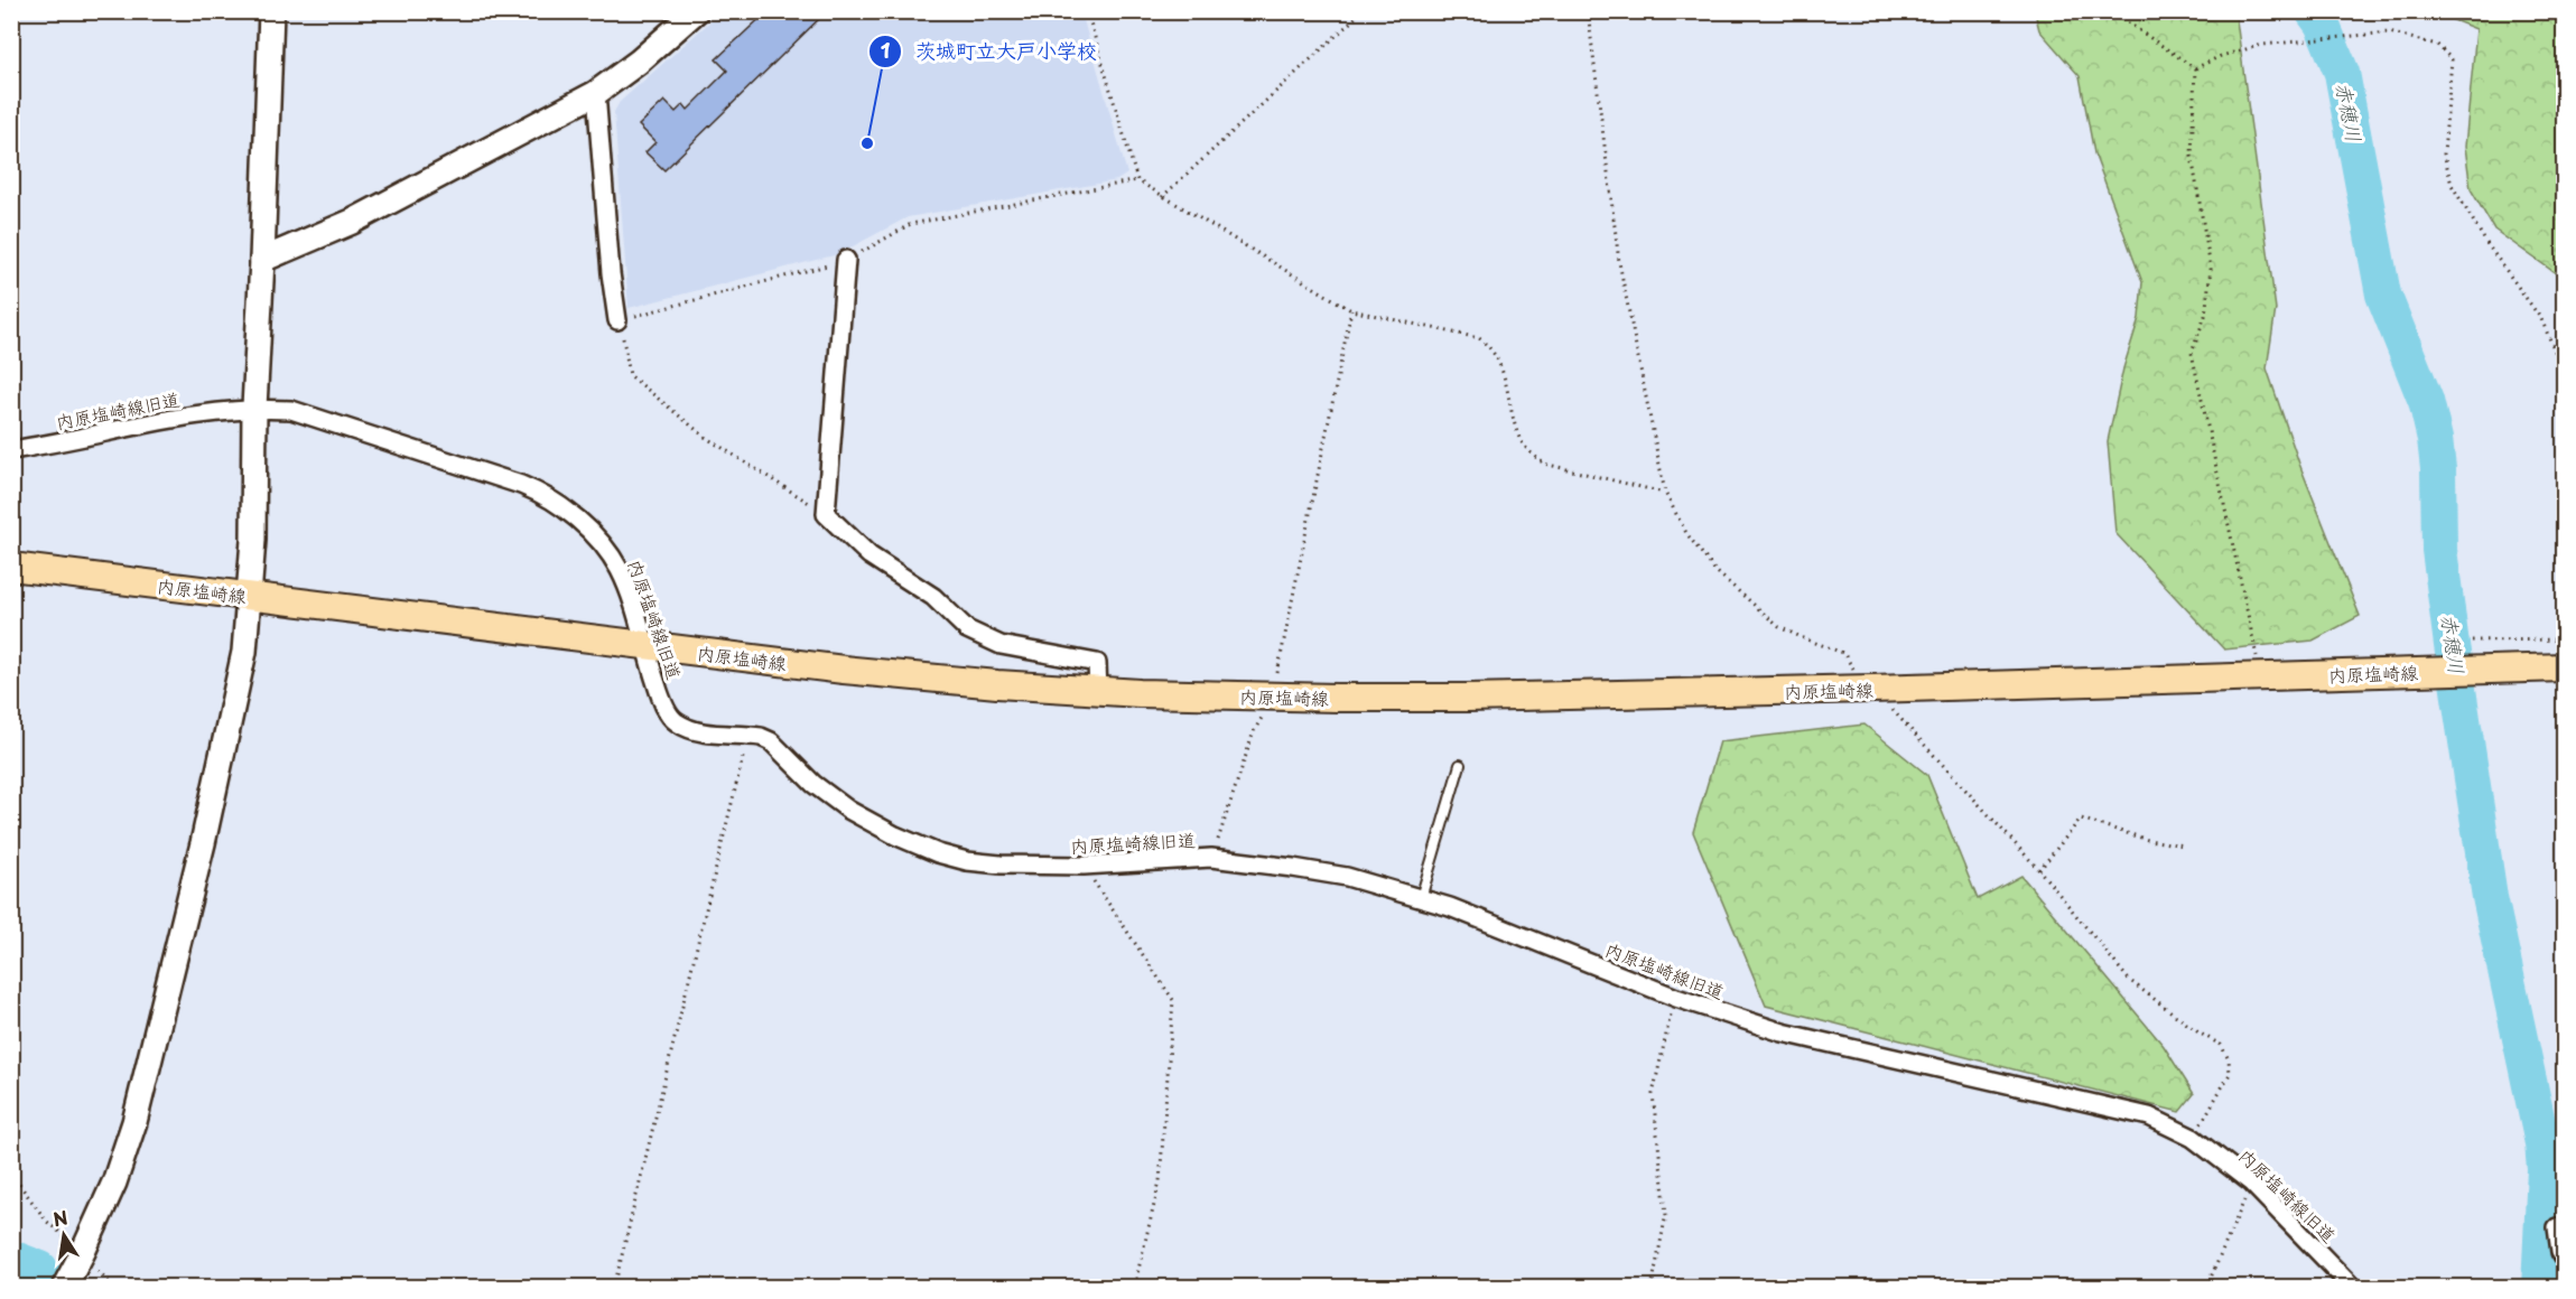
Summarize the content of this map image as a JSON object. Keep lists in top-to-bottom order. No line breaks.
{"streets":{"main road":["内原塩崎線"],"street":["内原塩崎線旧道"]},"crossings":[["内原塩崎線旧道","内原塩崎線"]],"water":["赤穂川"],"places":["茨城町立大戸小学校"],"north":"top"}
